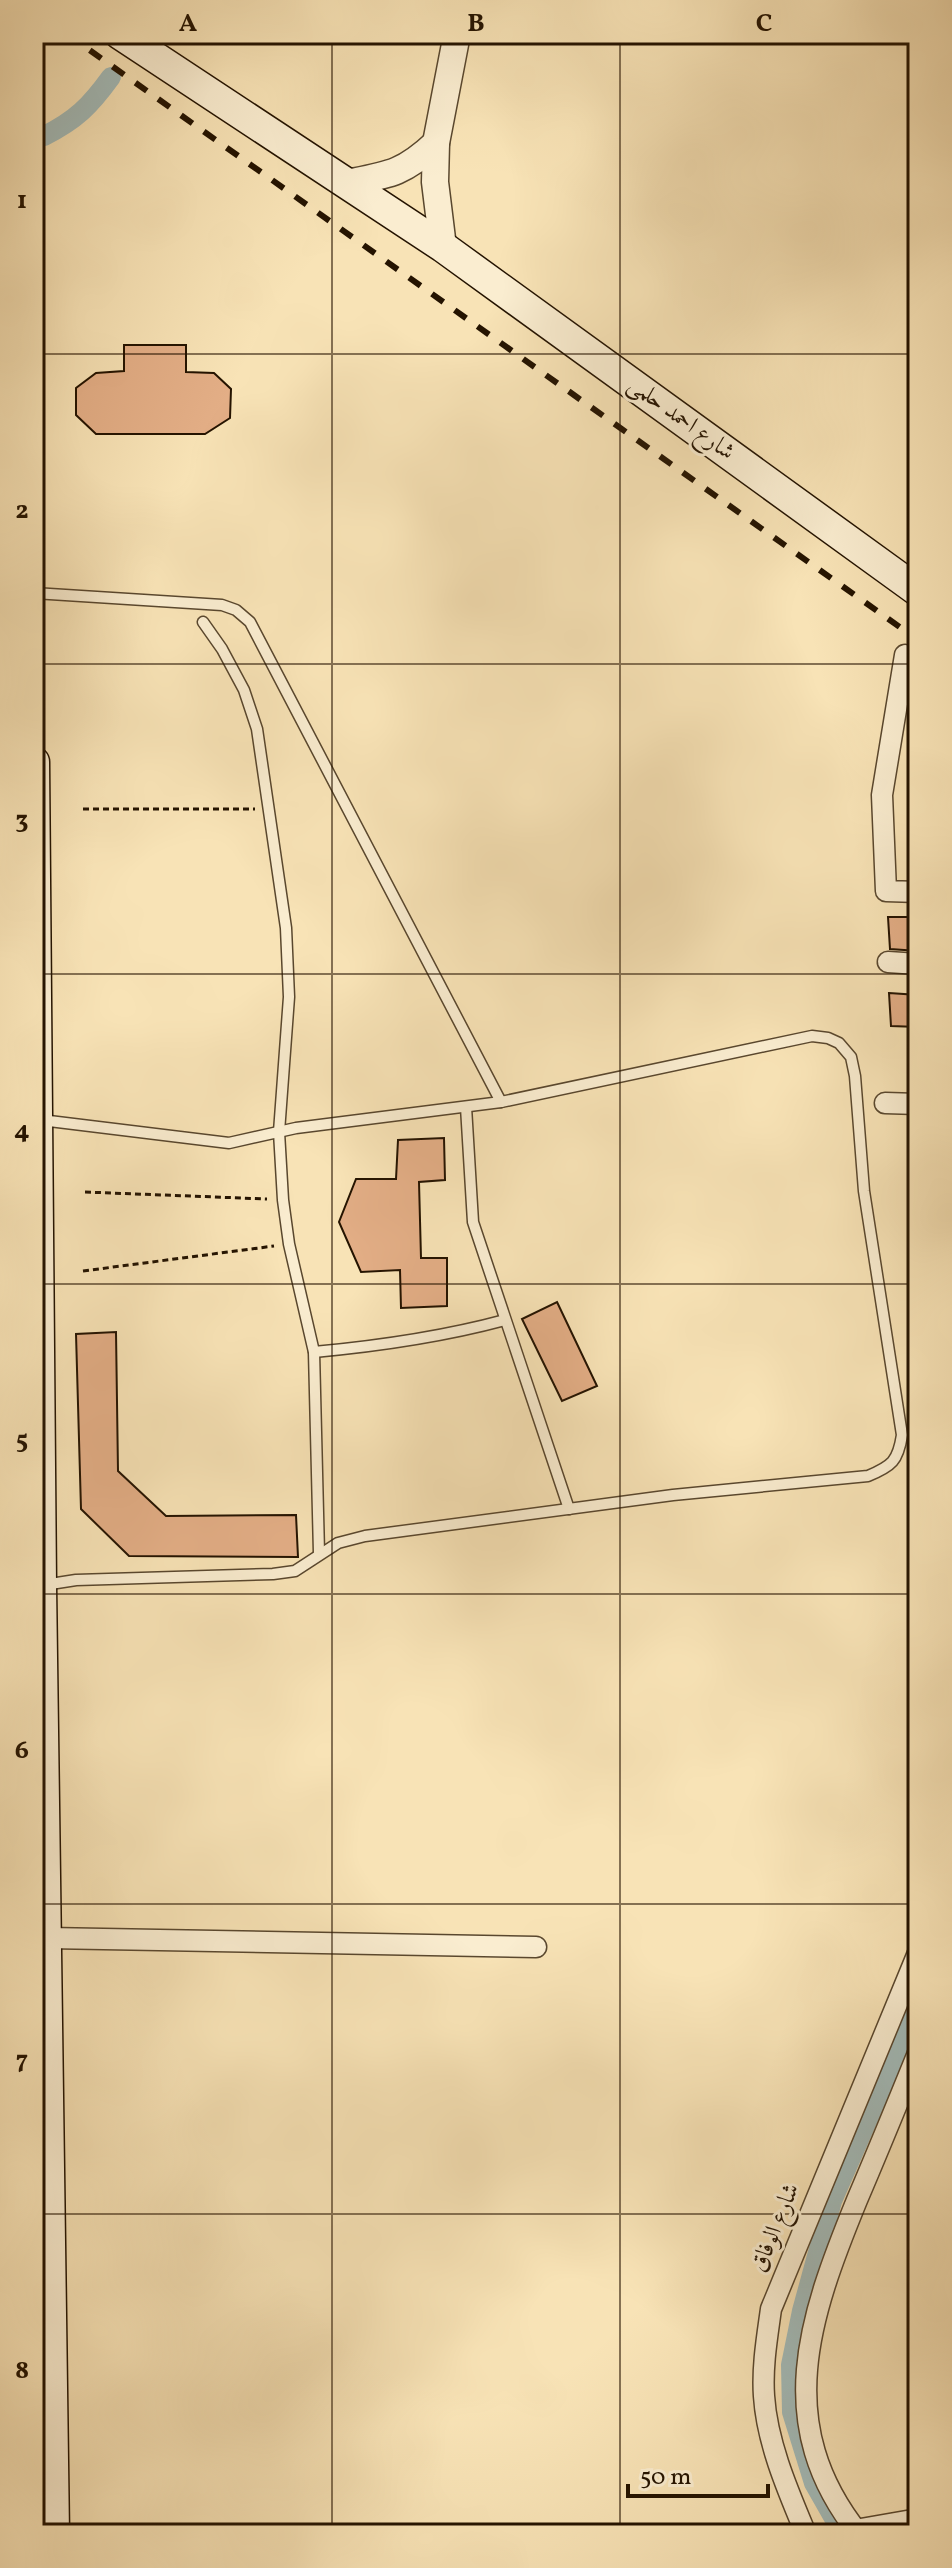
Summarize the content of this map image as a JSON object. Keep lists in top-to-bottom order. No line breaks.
{"streets":{"main road":["شارع احمد حلمى"],"street":["شارع الوفاق"]},"scale_bar":"50 m","grid":{"columns":["A","B","C"],"rows":["1","2","3","4","5","6","7","8"]}}
